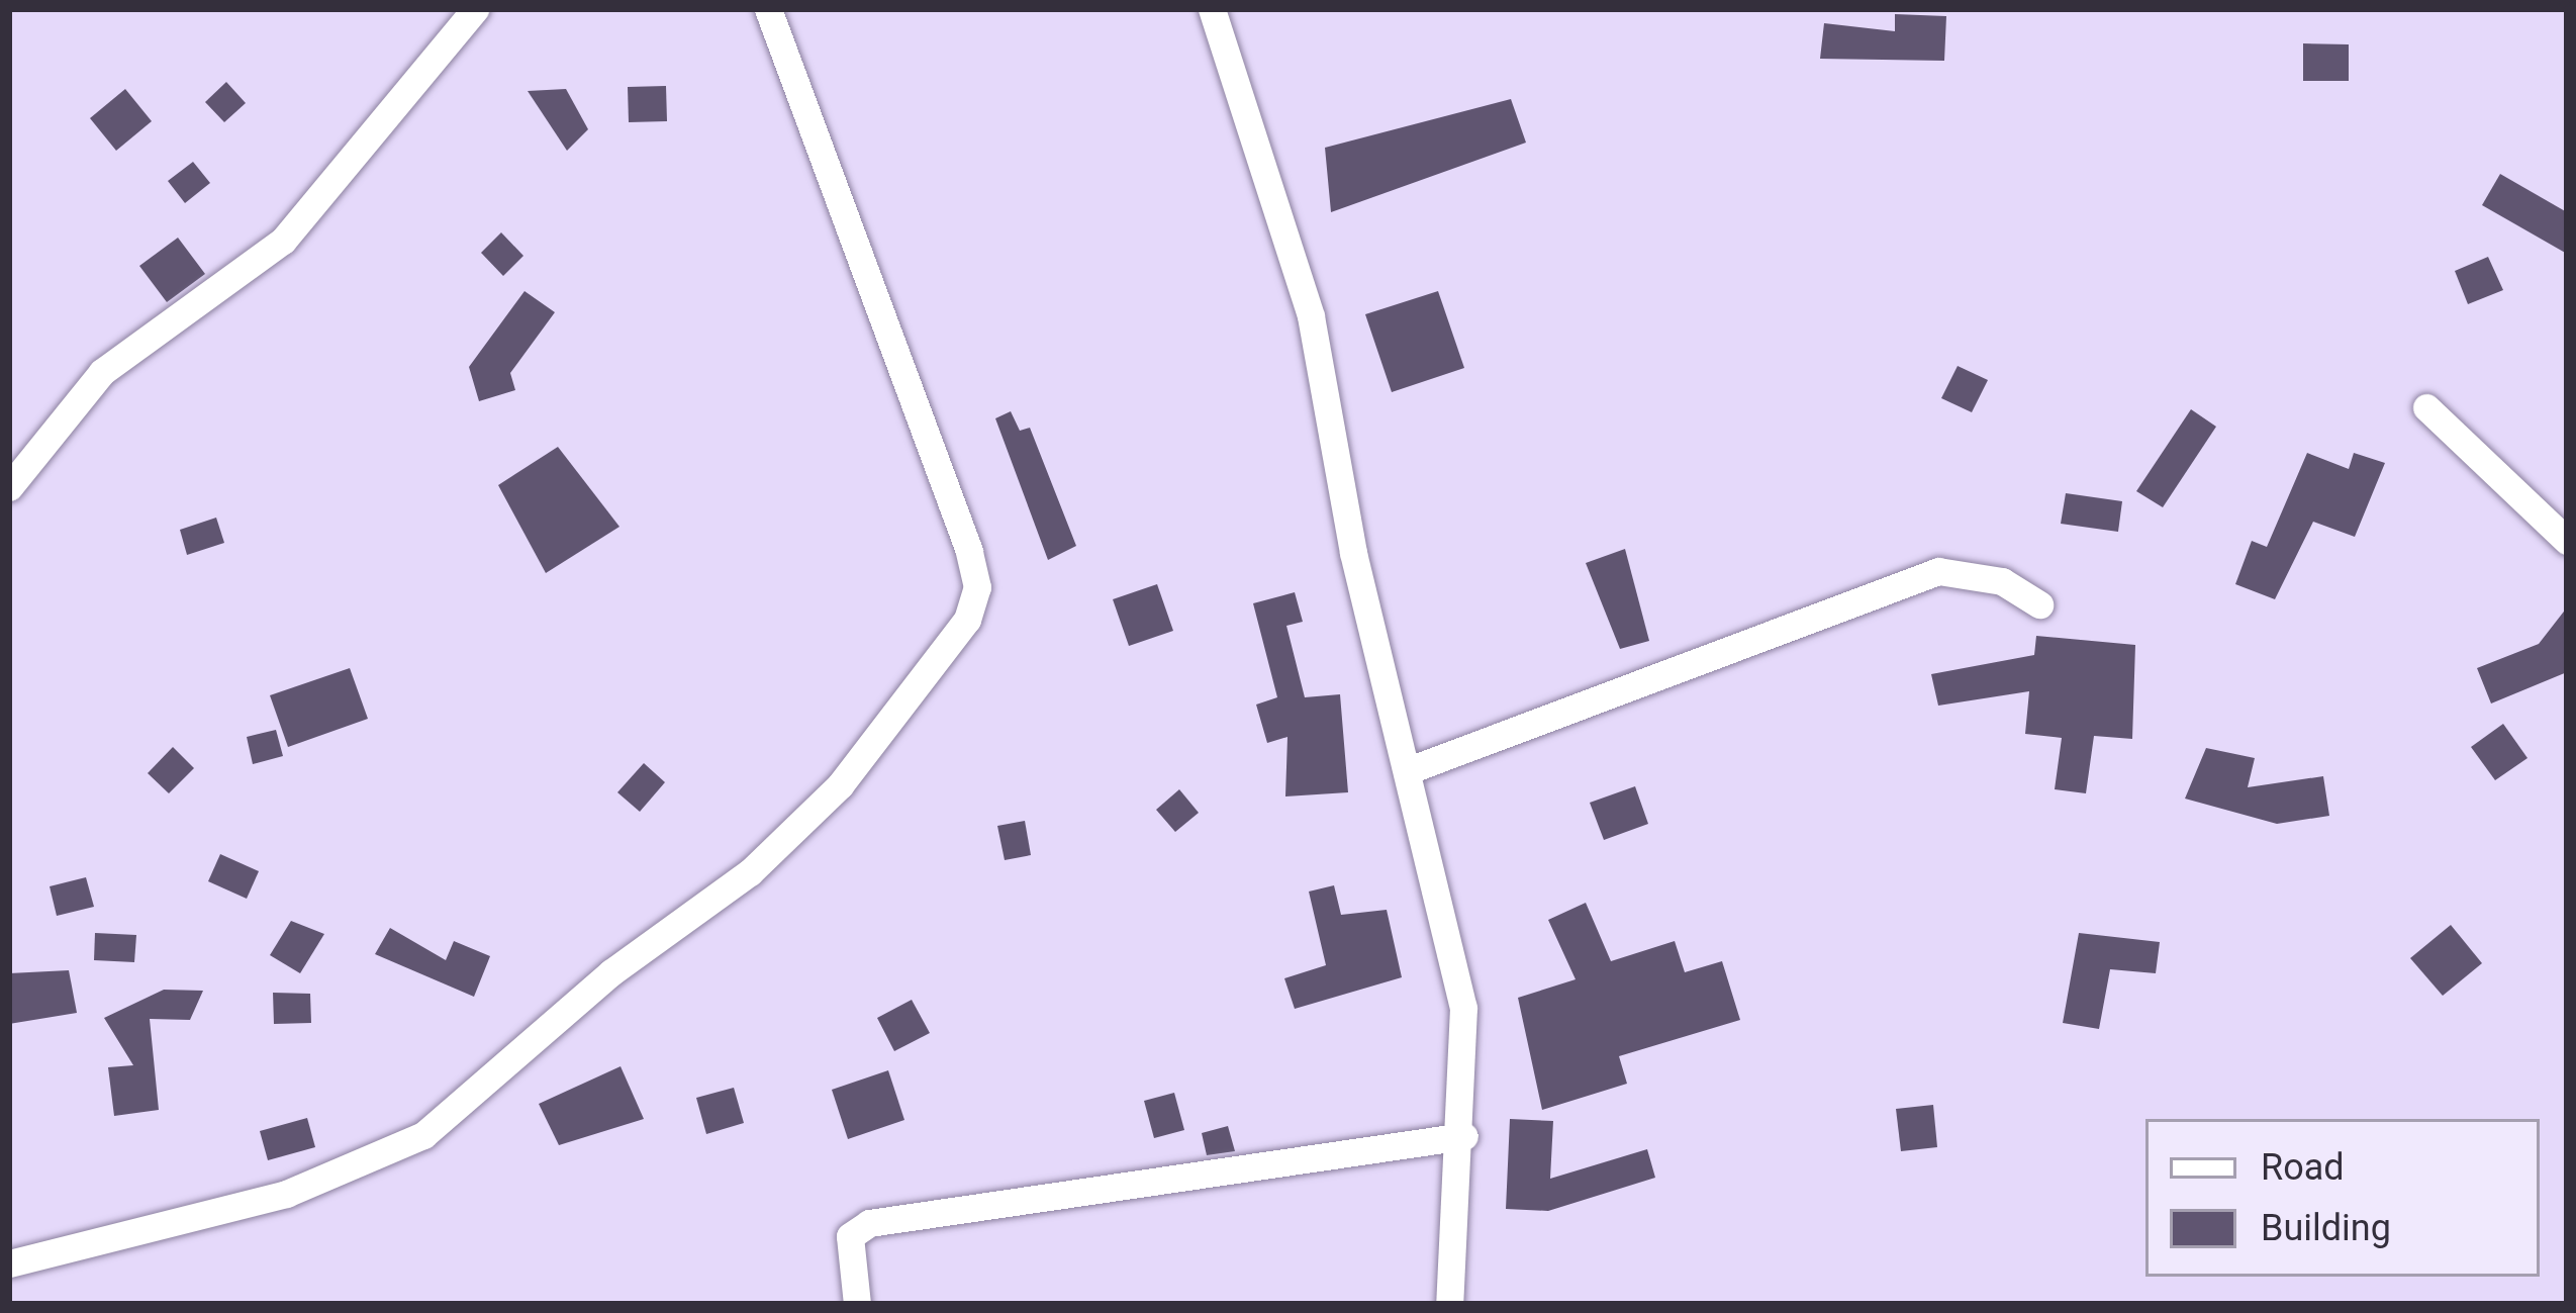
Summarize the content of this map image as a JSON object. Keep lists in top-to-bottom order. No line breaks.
{"legend":["Road","Building"]}
